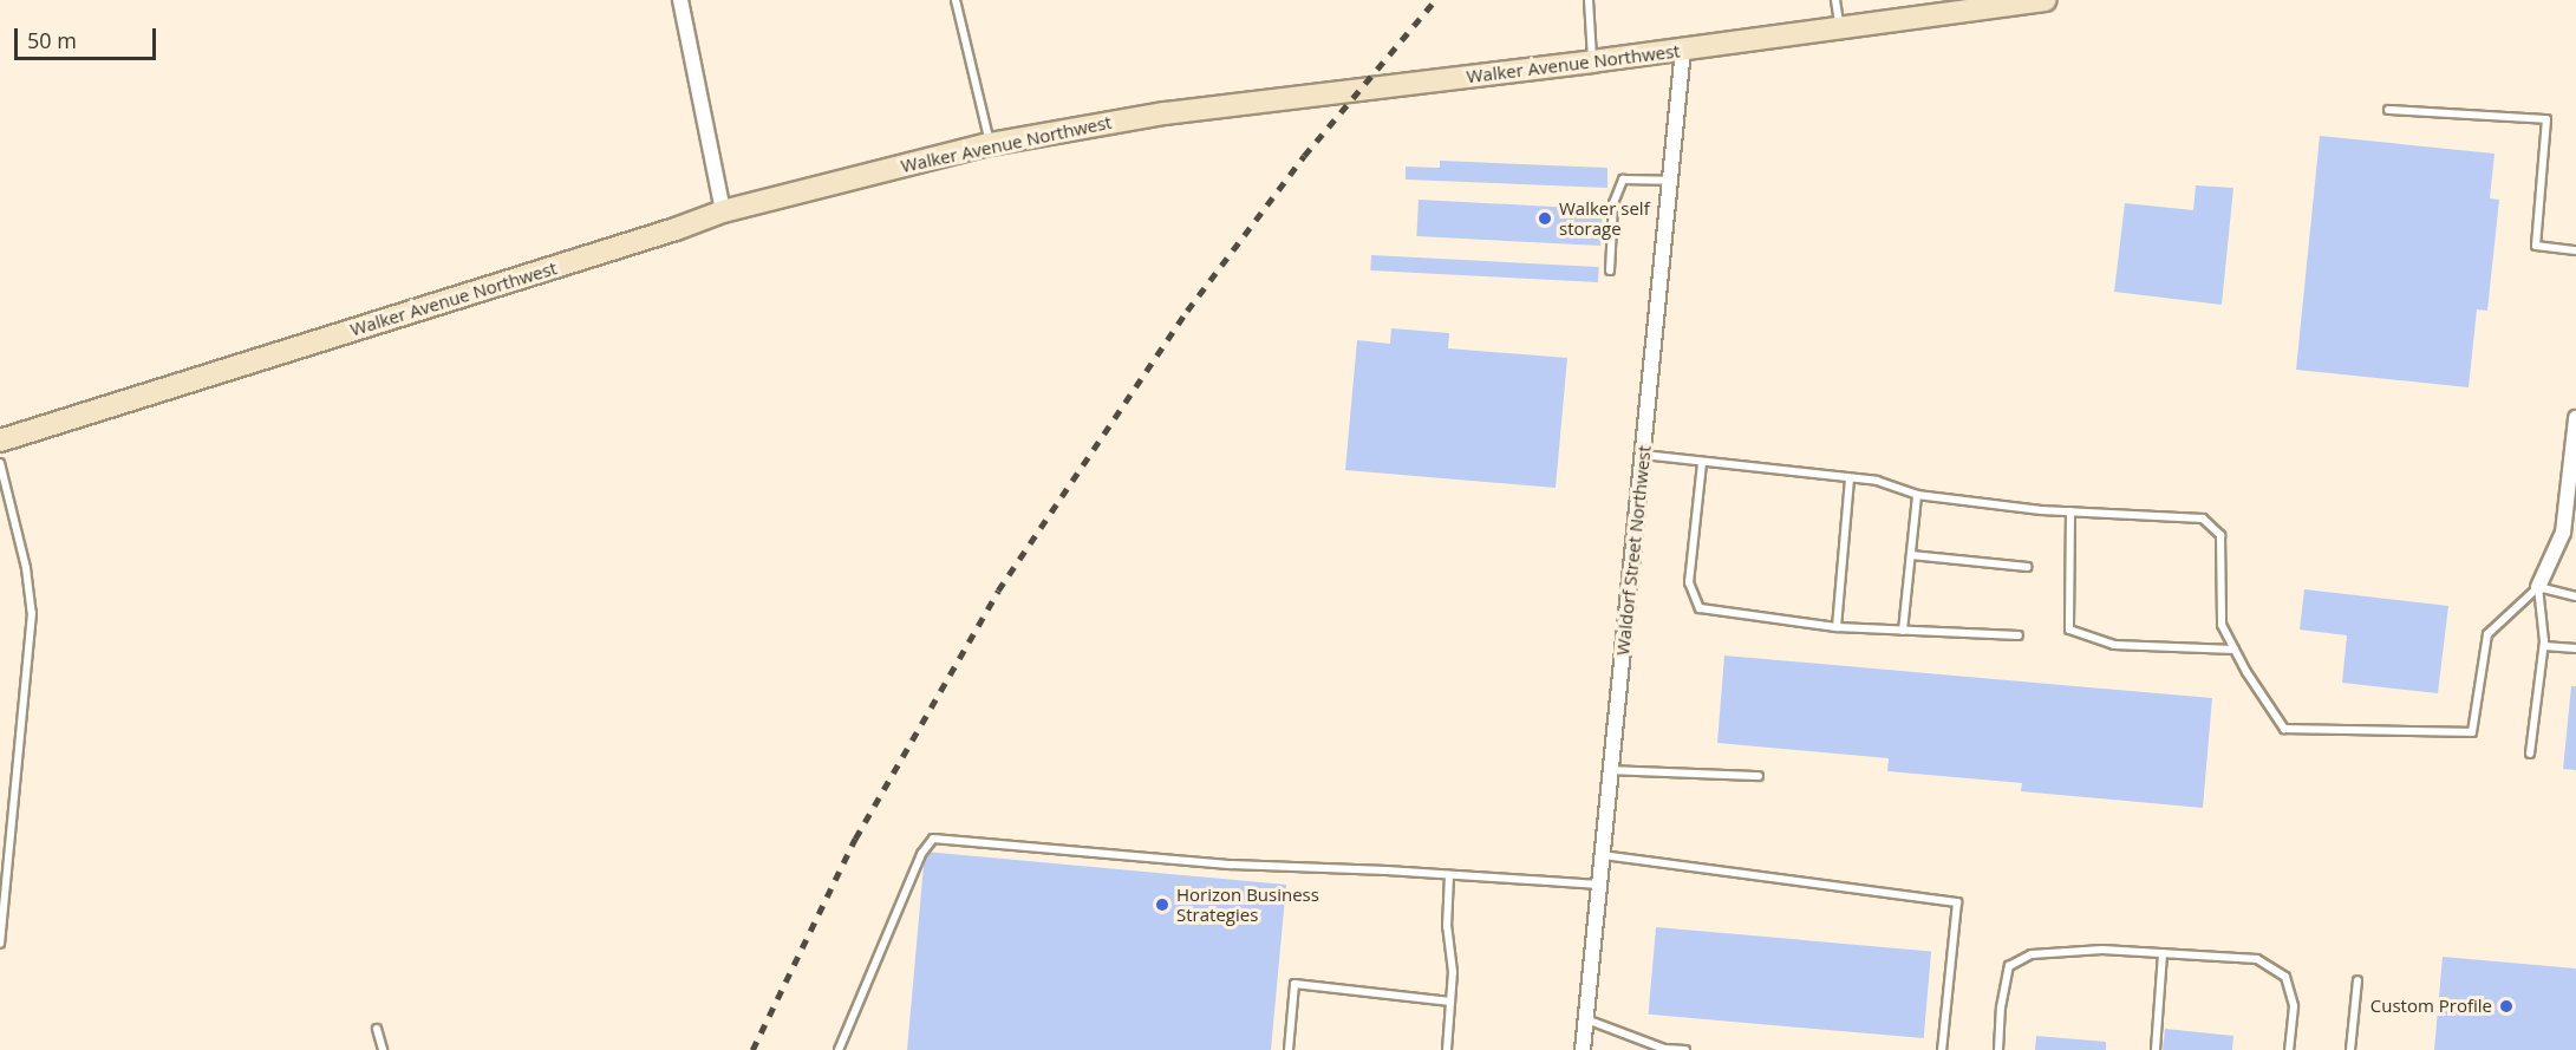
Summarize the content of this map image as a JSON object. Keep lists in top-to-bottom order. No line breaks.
{"streets":{"main road":["Walker Avenue Northwest"],"street":["Waldorf Street Northwest"]},"crossings":[["Walker Avenue Northwest","Waldorf Street Northwest"]],"places":["Walker self storage","Horizon Business Strategies","Custom Profile"],"scale_bar":"50 m"}
